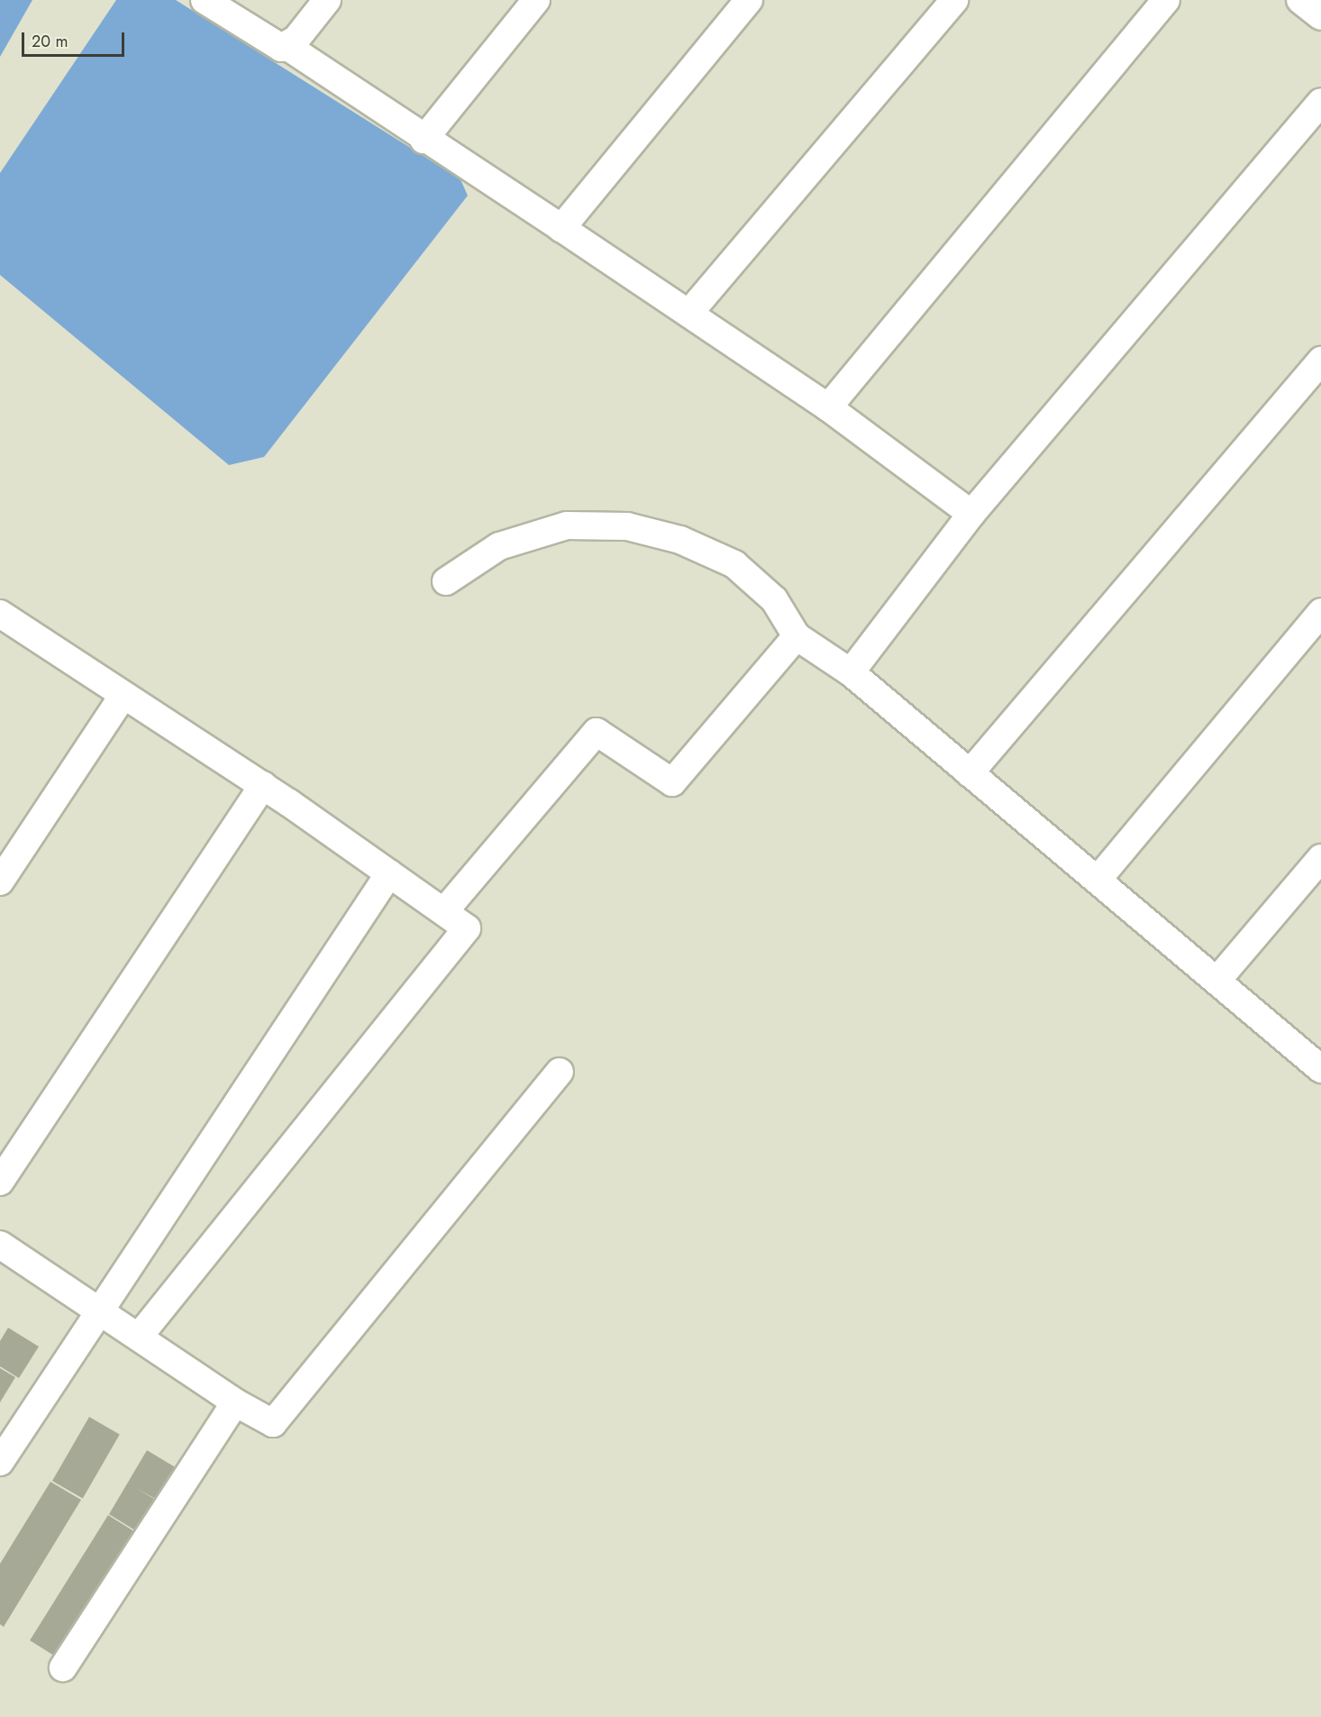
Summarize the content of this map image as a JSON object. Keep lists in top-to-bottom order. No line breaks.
{"scale_bar":"20 m"}
